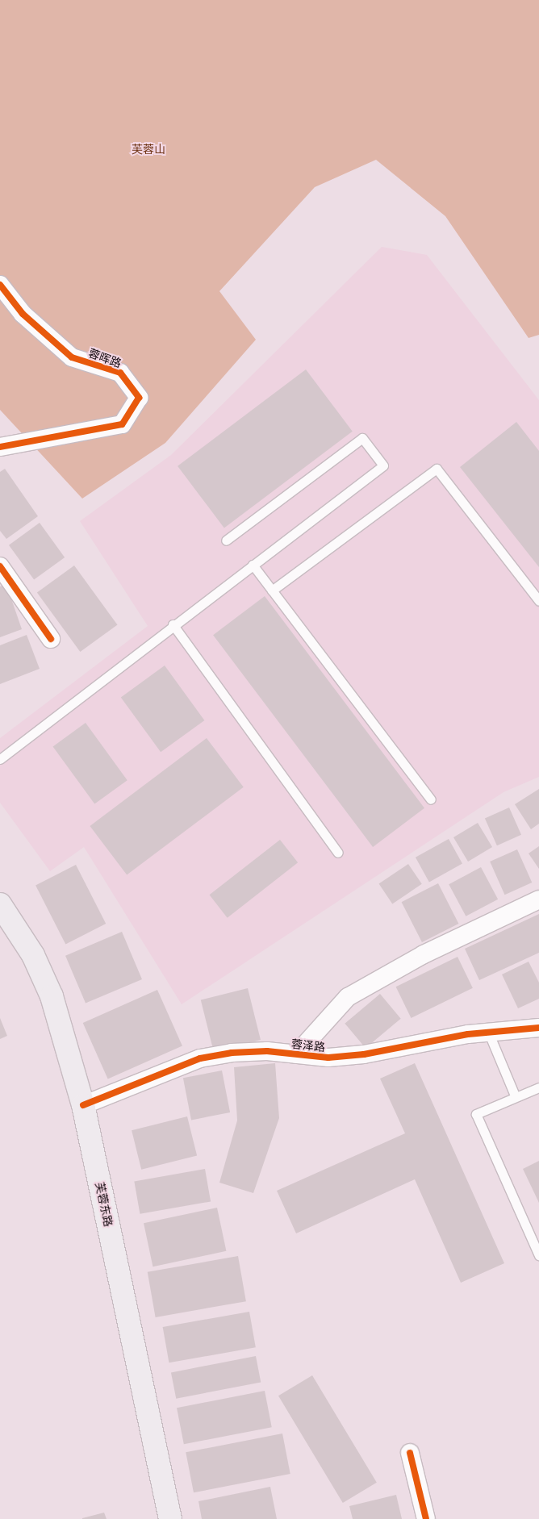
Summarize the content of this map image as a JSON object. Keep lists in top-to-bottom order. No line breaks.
{"streets":{"main road":["芙蓉东路"],"street":["蓉晖路","蓉泽路"]},"crossings":[["蓉泽路","芙蓉东路"]],"parks":["芙蓉山"]}
